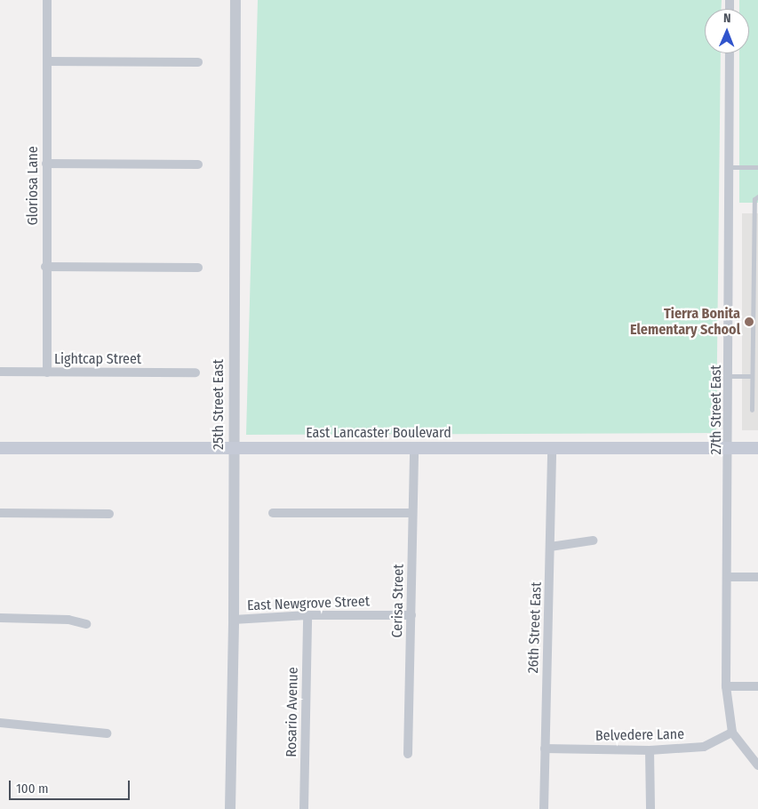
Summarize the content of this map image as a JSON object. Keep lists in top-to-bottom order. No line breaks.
{"streets":{"main road":["East Lancaster Boulevard"],"street":["Gloriosa Lane","Lightcap Street","25th Street East","27th Street East","Cerisa Street","East Newgrove Street","26th Street East","Rosario Avenue","Belvedere Lane"]},"crossings":[["Gloriosa Lane","Lightcap Street"],["25th Street East","East Lancaster Boulevard"],["25th Street East","East Newgrove Street"],["27th Street East","East Lancaster Boulevard"],["27th Street East","Belvedere Lane"],["East Lancaster Boulevard","Cerisa Street"],["East Lancaster Boulevard","26th Street East"],["Cerisa Street","East Newgrove Street"],["East Newgrove Street","Rosario Avenue"],["26th Street East","Belvedere Lane"]],"places":["Tierra Bonita Elementary School"],"scale_bar":"100 m","north":"top"}
